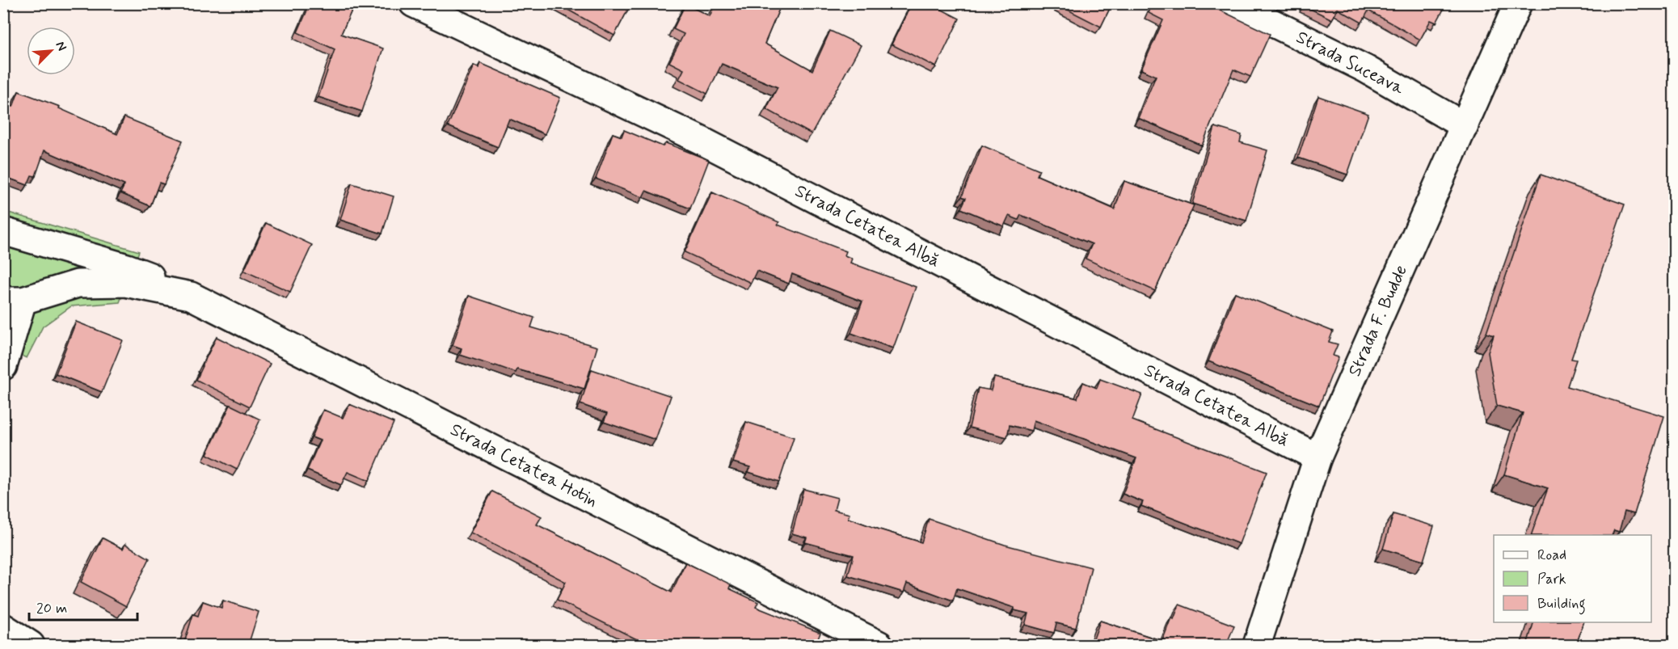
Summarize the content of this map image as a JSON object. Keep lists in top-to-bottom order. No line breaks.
{"streets":{"street":["Strada Suceava","Strada Cetatea Albă","Strada F. Budde","Strada Cetatea Hotin"]},"crossings":[["Strada Suceava","Strada F. Budde"],["Strada Cetatea Albă","Strada F. Budde"]],"legend":["Road","Park","Building"],"scale_bar":"20 m","north":"top right"}
